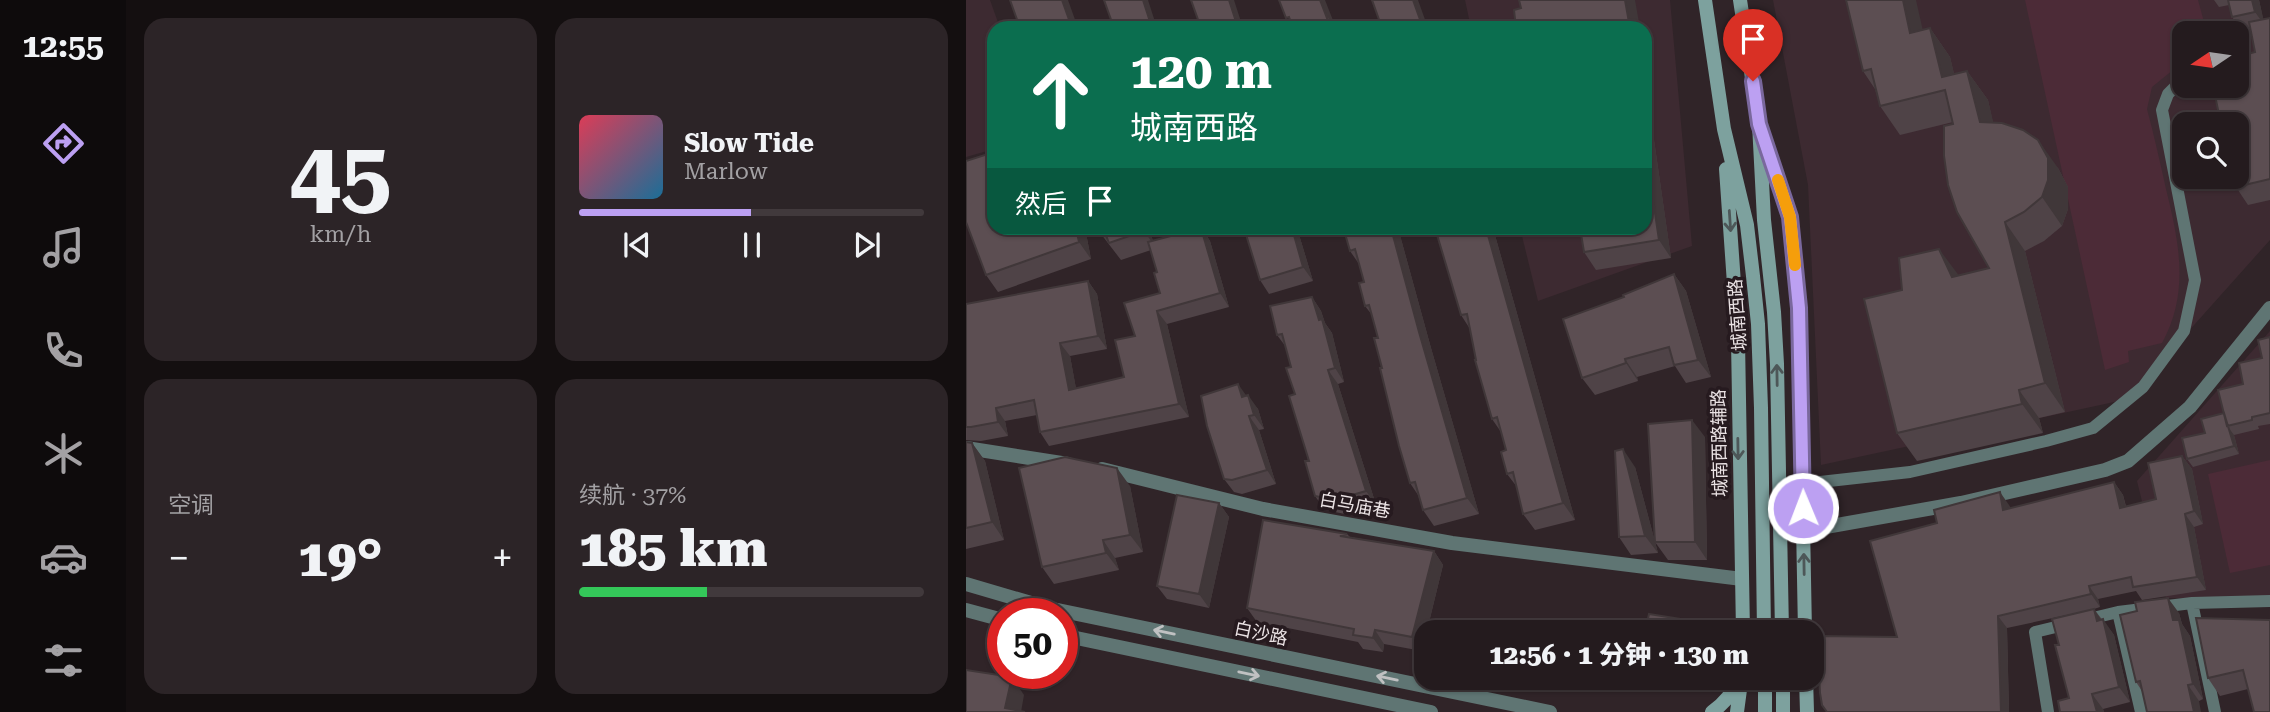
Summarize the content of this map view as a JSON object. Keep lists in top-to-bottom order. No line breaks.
{"streets":{"main road":["城南西路","城南西路辅路"],"street":["白马庙巷","白沙路"]},"crossings":[["城南西路","城南西路辅路"],["城南西路辅路","白马庙巷"]],"north":"left","page":{"tabs":"12:55","tile":[["45","km/h"],"空调",["续航 · 37%","185 km"]],"turn":["120 m","城南西路"],"song":["Slow Tide","Marlow"],"then":"然后","heat":["−","19°","+"],"limit":"50","trip":"12:56 · 1 分钟 · 130 m"}}
